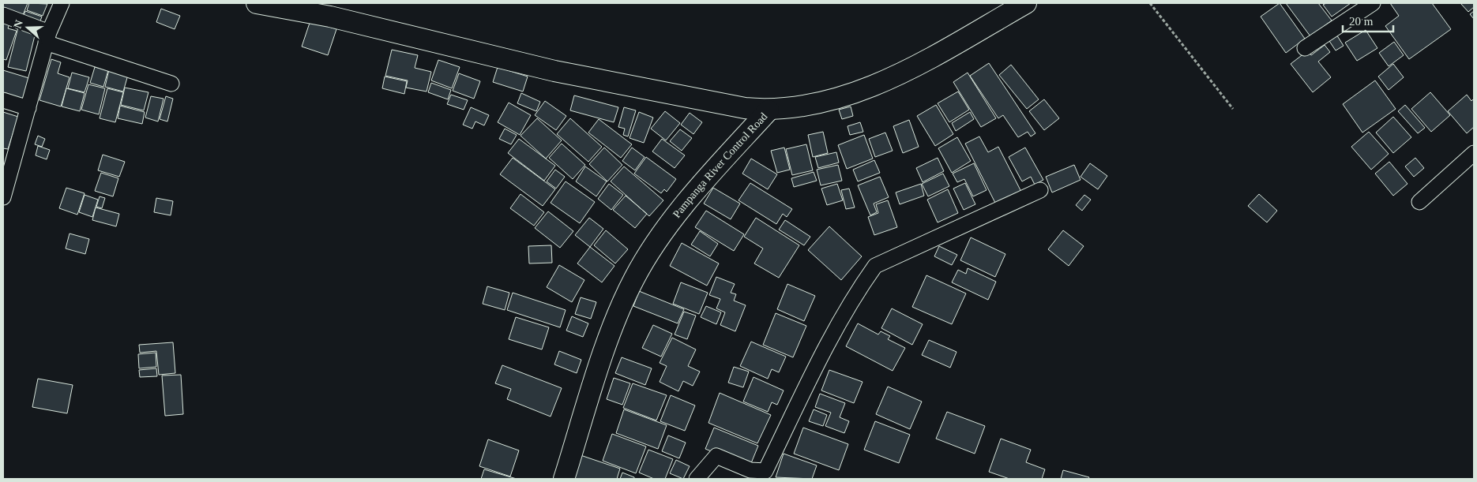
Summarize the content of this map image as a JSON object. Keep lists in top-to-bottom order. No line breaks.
{"streets":{"main road":["Pampanga River Control Road"]},"scale_bar":"20 m","north":"left"}
